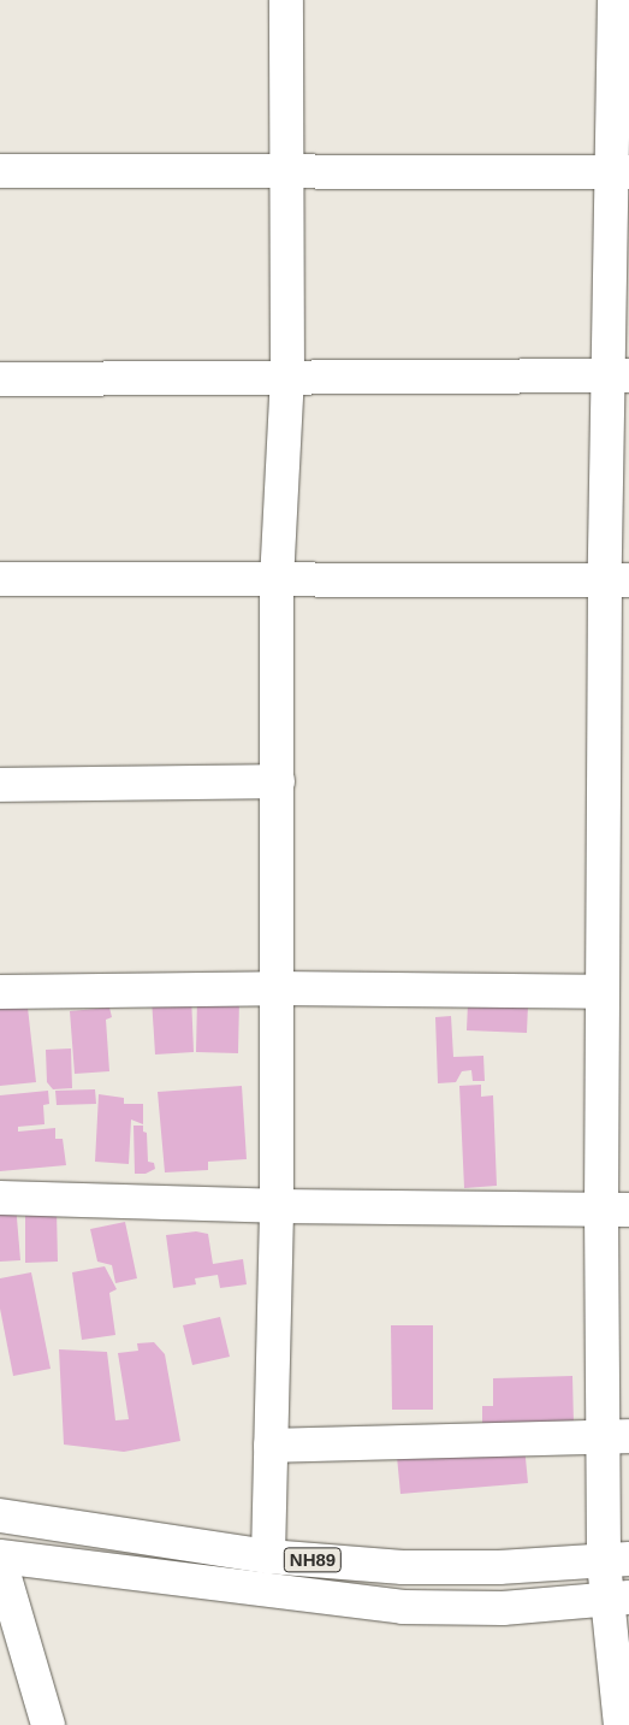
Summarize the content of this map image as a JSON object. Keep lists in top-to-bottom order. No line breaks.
{"streets":{"street":["NH89"]}}
